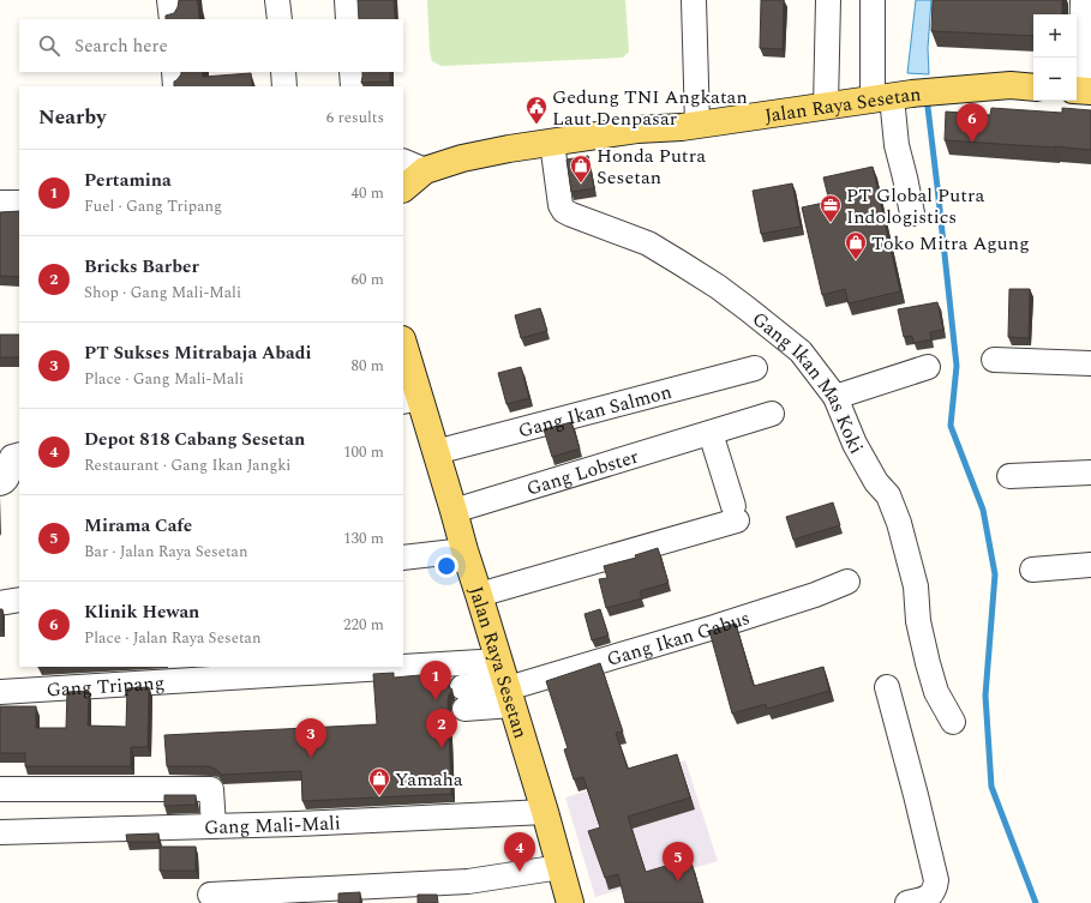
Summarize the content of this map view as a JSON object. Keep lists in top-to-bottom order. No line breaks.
{"streets":{"main road":["Jalan Raya Sesetan"],"street":["Gang Ikan Mas Koki","Gang Ikan Salmon","Gang Lobster","Gang Ikan Gabus","Gang Tripang","Gang Mali-Mali"]},"crossings":[["Jalan Raya Sesetan","Gang Ikan Mas Koki"],["Jalan Raya Sesetan","Gang Ikan Salmon"],["Jalan Raya Sesetan","Gang Lobster"],["Jalan Raya Sesetan","Gang Ikan Gabus"],["Jalan Raya Sesetan","Gang Tripang"],["Jalan Raya Sesetan","Gang Mali-Mali"],["Gang Ikan Gabus","Gang Tripang"]],"places":{"public building":["Gedung TNI Angkatan Laut Denpasar"],"shop":["Honda Putra Sesetan","Toko Mitra Agung","Yamaha"],"office":["PT Global Putra Indologistics"]},"page":{"map_buttons":["+","−"],"search":"Search here","heading":["Nearby","6 results"],"pins":["6","1","2","3","4","5"],"list":[{"mark":"1","name":"Pertamina","note":"Fuel · Gang Tripang","value":"40 m"},{"mark":"2","name":"Bricks Barber","note":"Shop · Gang Mali-Mali","value":"60 m"},{"mark":"3","name":"PT Sukses Mitrabaja Abadi","note":"Place · Gang Mali-Mali","value":"80 m"},{"mark":"4","name":"Depot 818 Cabang Sesetan","note":"Restaurant · Gang Ikan Jangki","value":"100 m"},{"mark":"5","name":"Mirama Cafe","note":"Bar · Jalan Raya Sesetan","value":"130 m"},{"mark":"6","name":"Klinik Hewan","note":"Place · Jalan Raya Sesetan","value":"220 m"}]}}
